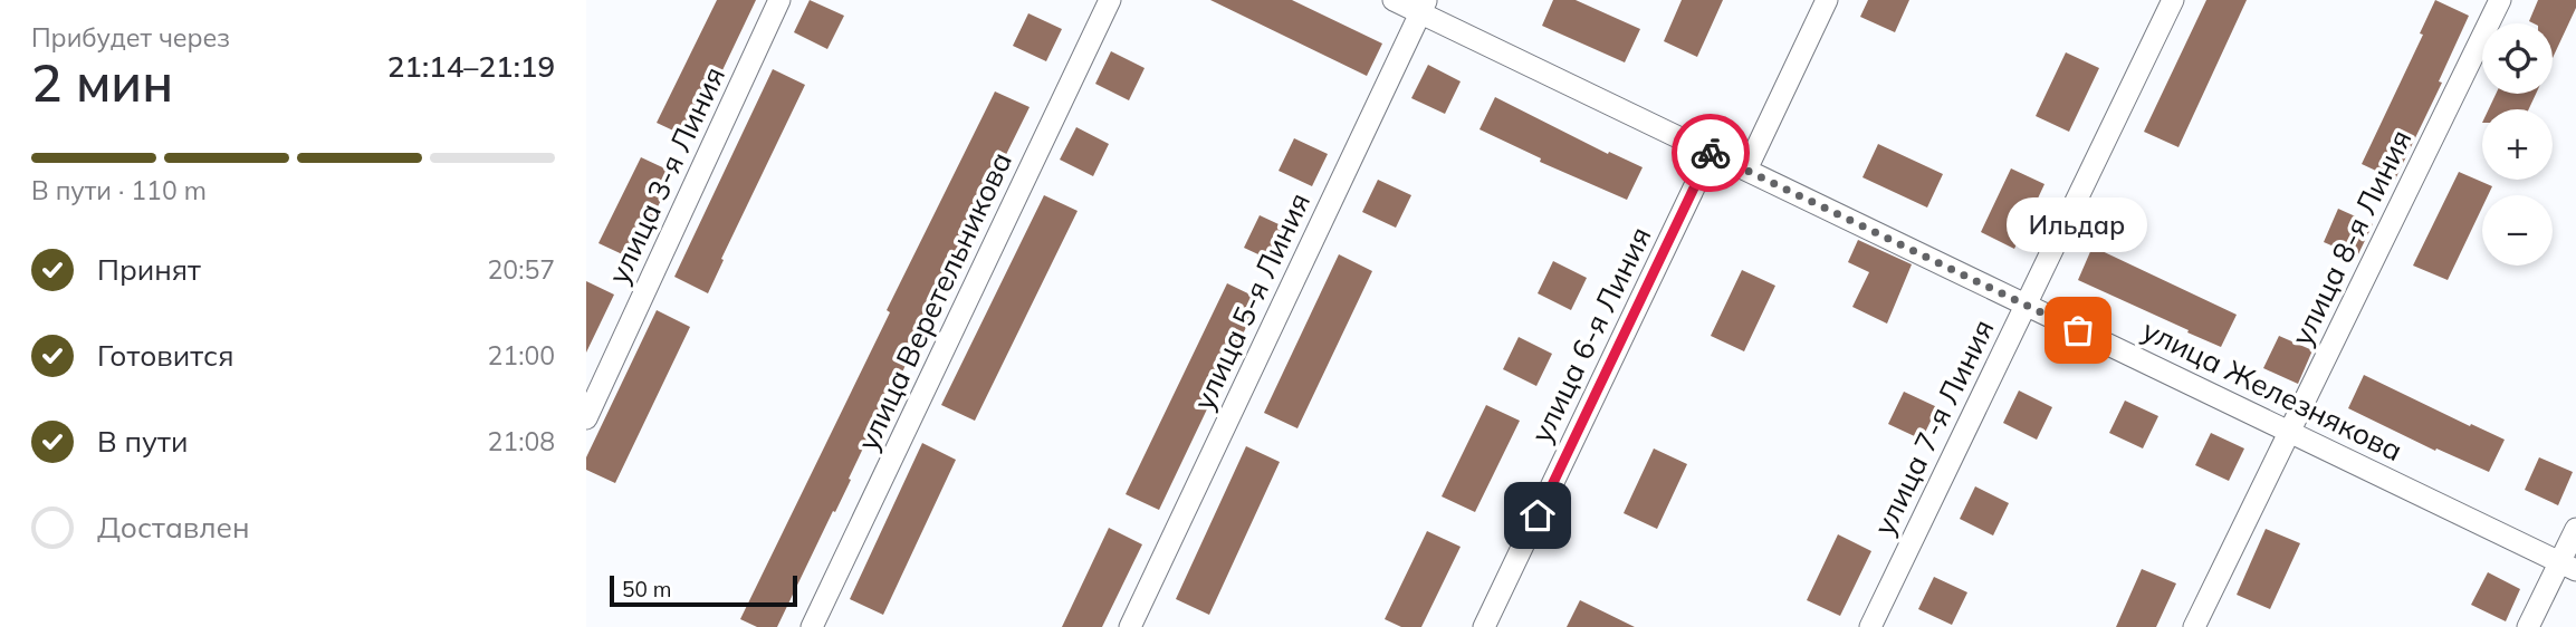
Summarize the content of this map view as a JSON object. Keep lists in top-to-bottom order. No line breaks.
{"streets":{"street":["улица 3-я Линия","улица 8-я Линия","улица Веретельникова","улица 5-я Линия","улица 6-я Линия","улица Железнякова","улица 7-я Линия"]},"crossings":[["улица 8-я Линия","улица Железнякова"],["улица 5-я Линия","улица Железнякова"],["улица 6-я Линия","улица Железнякова"],["улица Железнякова","улица 7-я Линия"]],"places":["Ильдар"],"scale_bar":"50 m","page":{"heading":["2 мин","Прибудет через","21:14–21:19"],"map_buttons":["+","−"],"bar":"В пути · 110 m","bubble":"Ильдар","list":[["Принят","20:57"],["Готовится","21:00"],["В пути","21:08"],"Доставлен"],"scale":"50 m"}}
